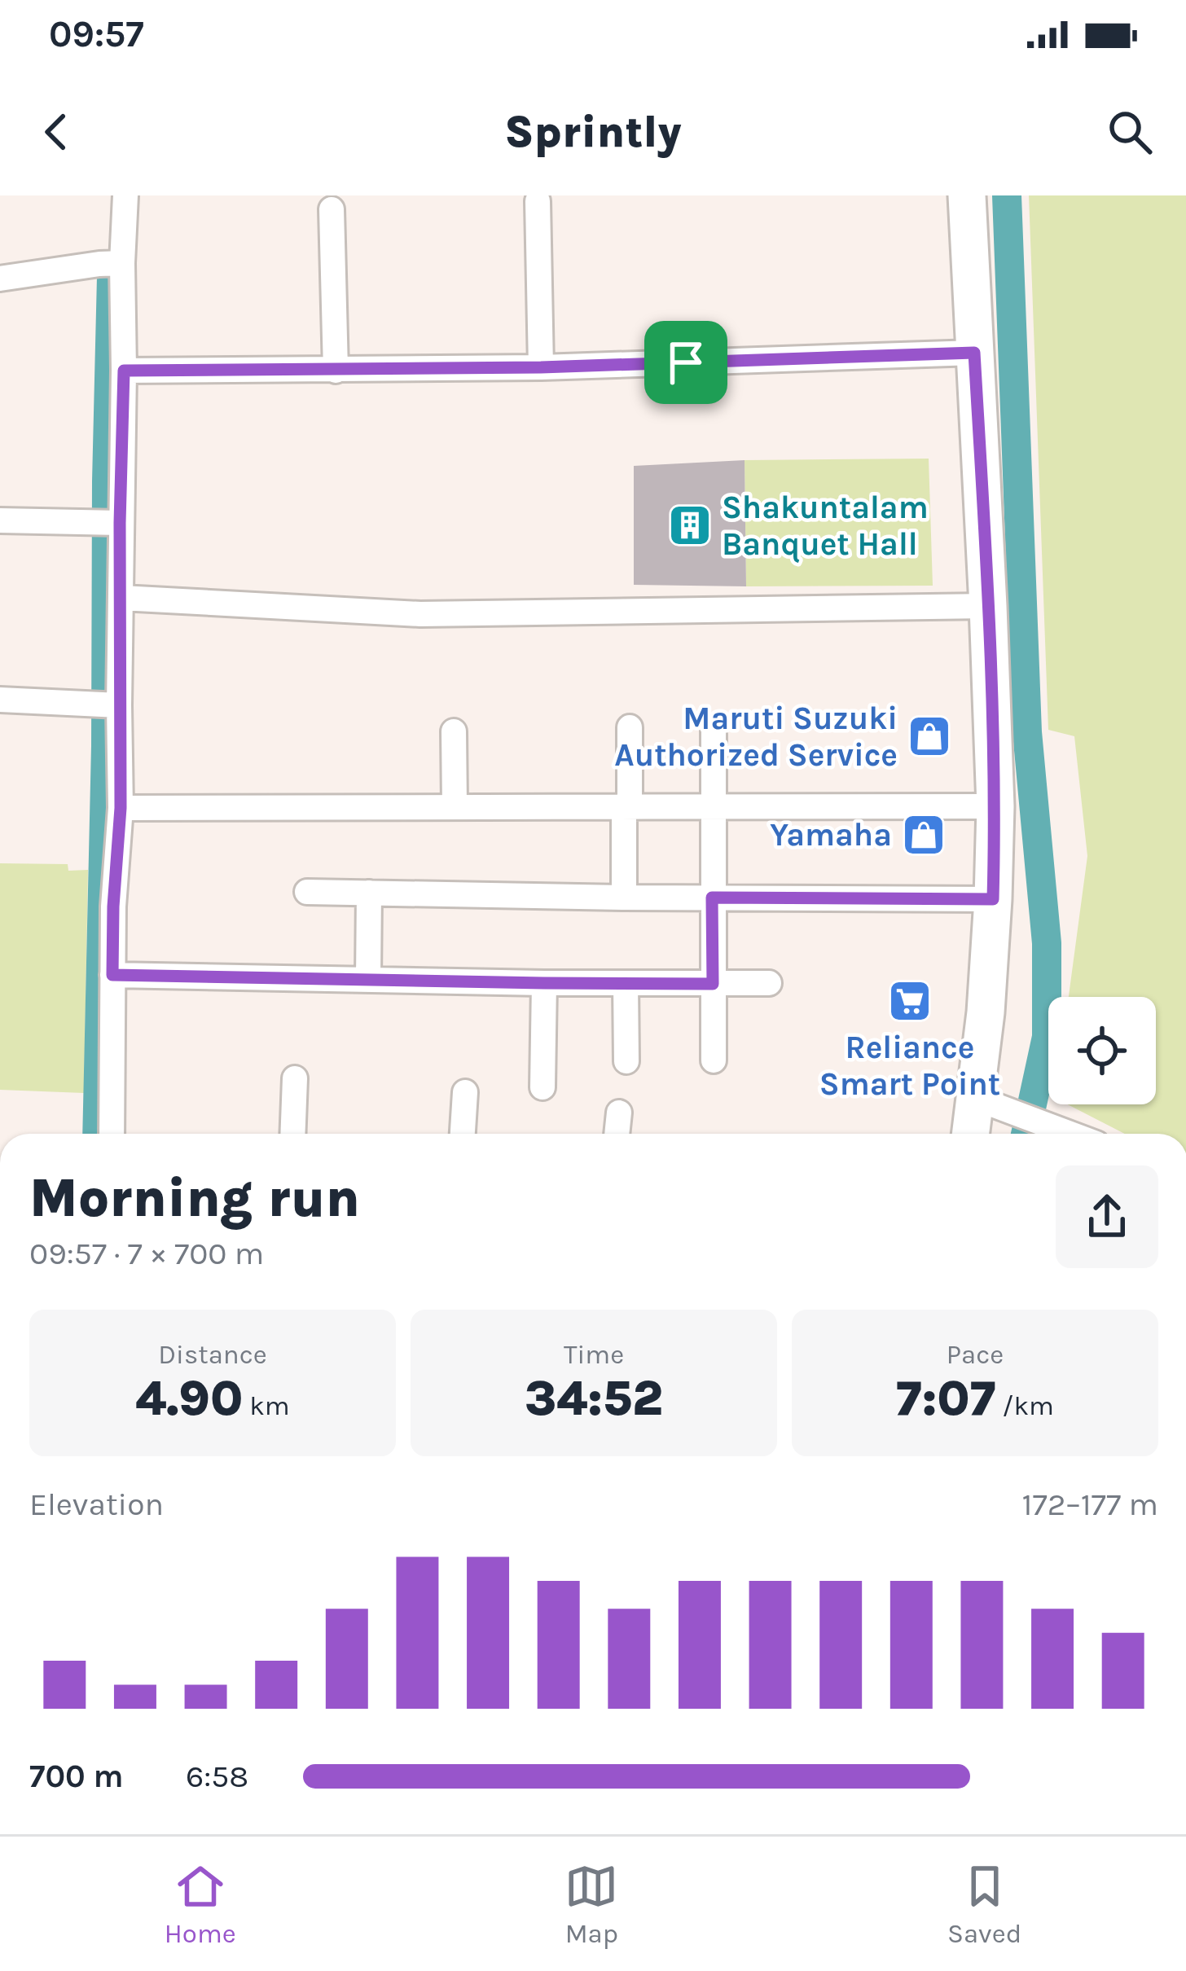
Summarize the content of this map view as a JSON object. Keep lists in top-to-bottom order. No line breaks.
{"places":{"building":["Shakuntalam Banquet Hall"],"shop":["Maruti Suzuki Authorized Service","Yamaha"],"supermarket":["Reliance Smart Point"]},"page":{"status":"09:57","header":"Sprintly","heading":["Morning run","09:57 · 7 × 700 m"],"stats":[["Distance","4.90 km"],["Time","34:52"],["Pace","7:07 /km"]],"chart":["Elevation","172–177 m"],"list":[{"name":"700 m","note":"6:58"}],"tabs":["Home","Map","Saved"]}}
